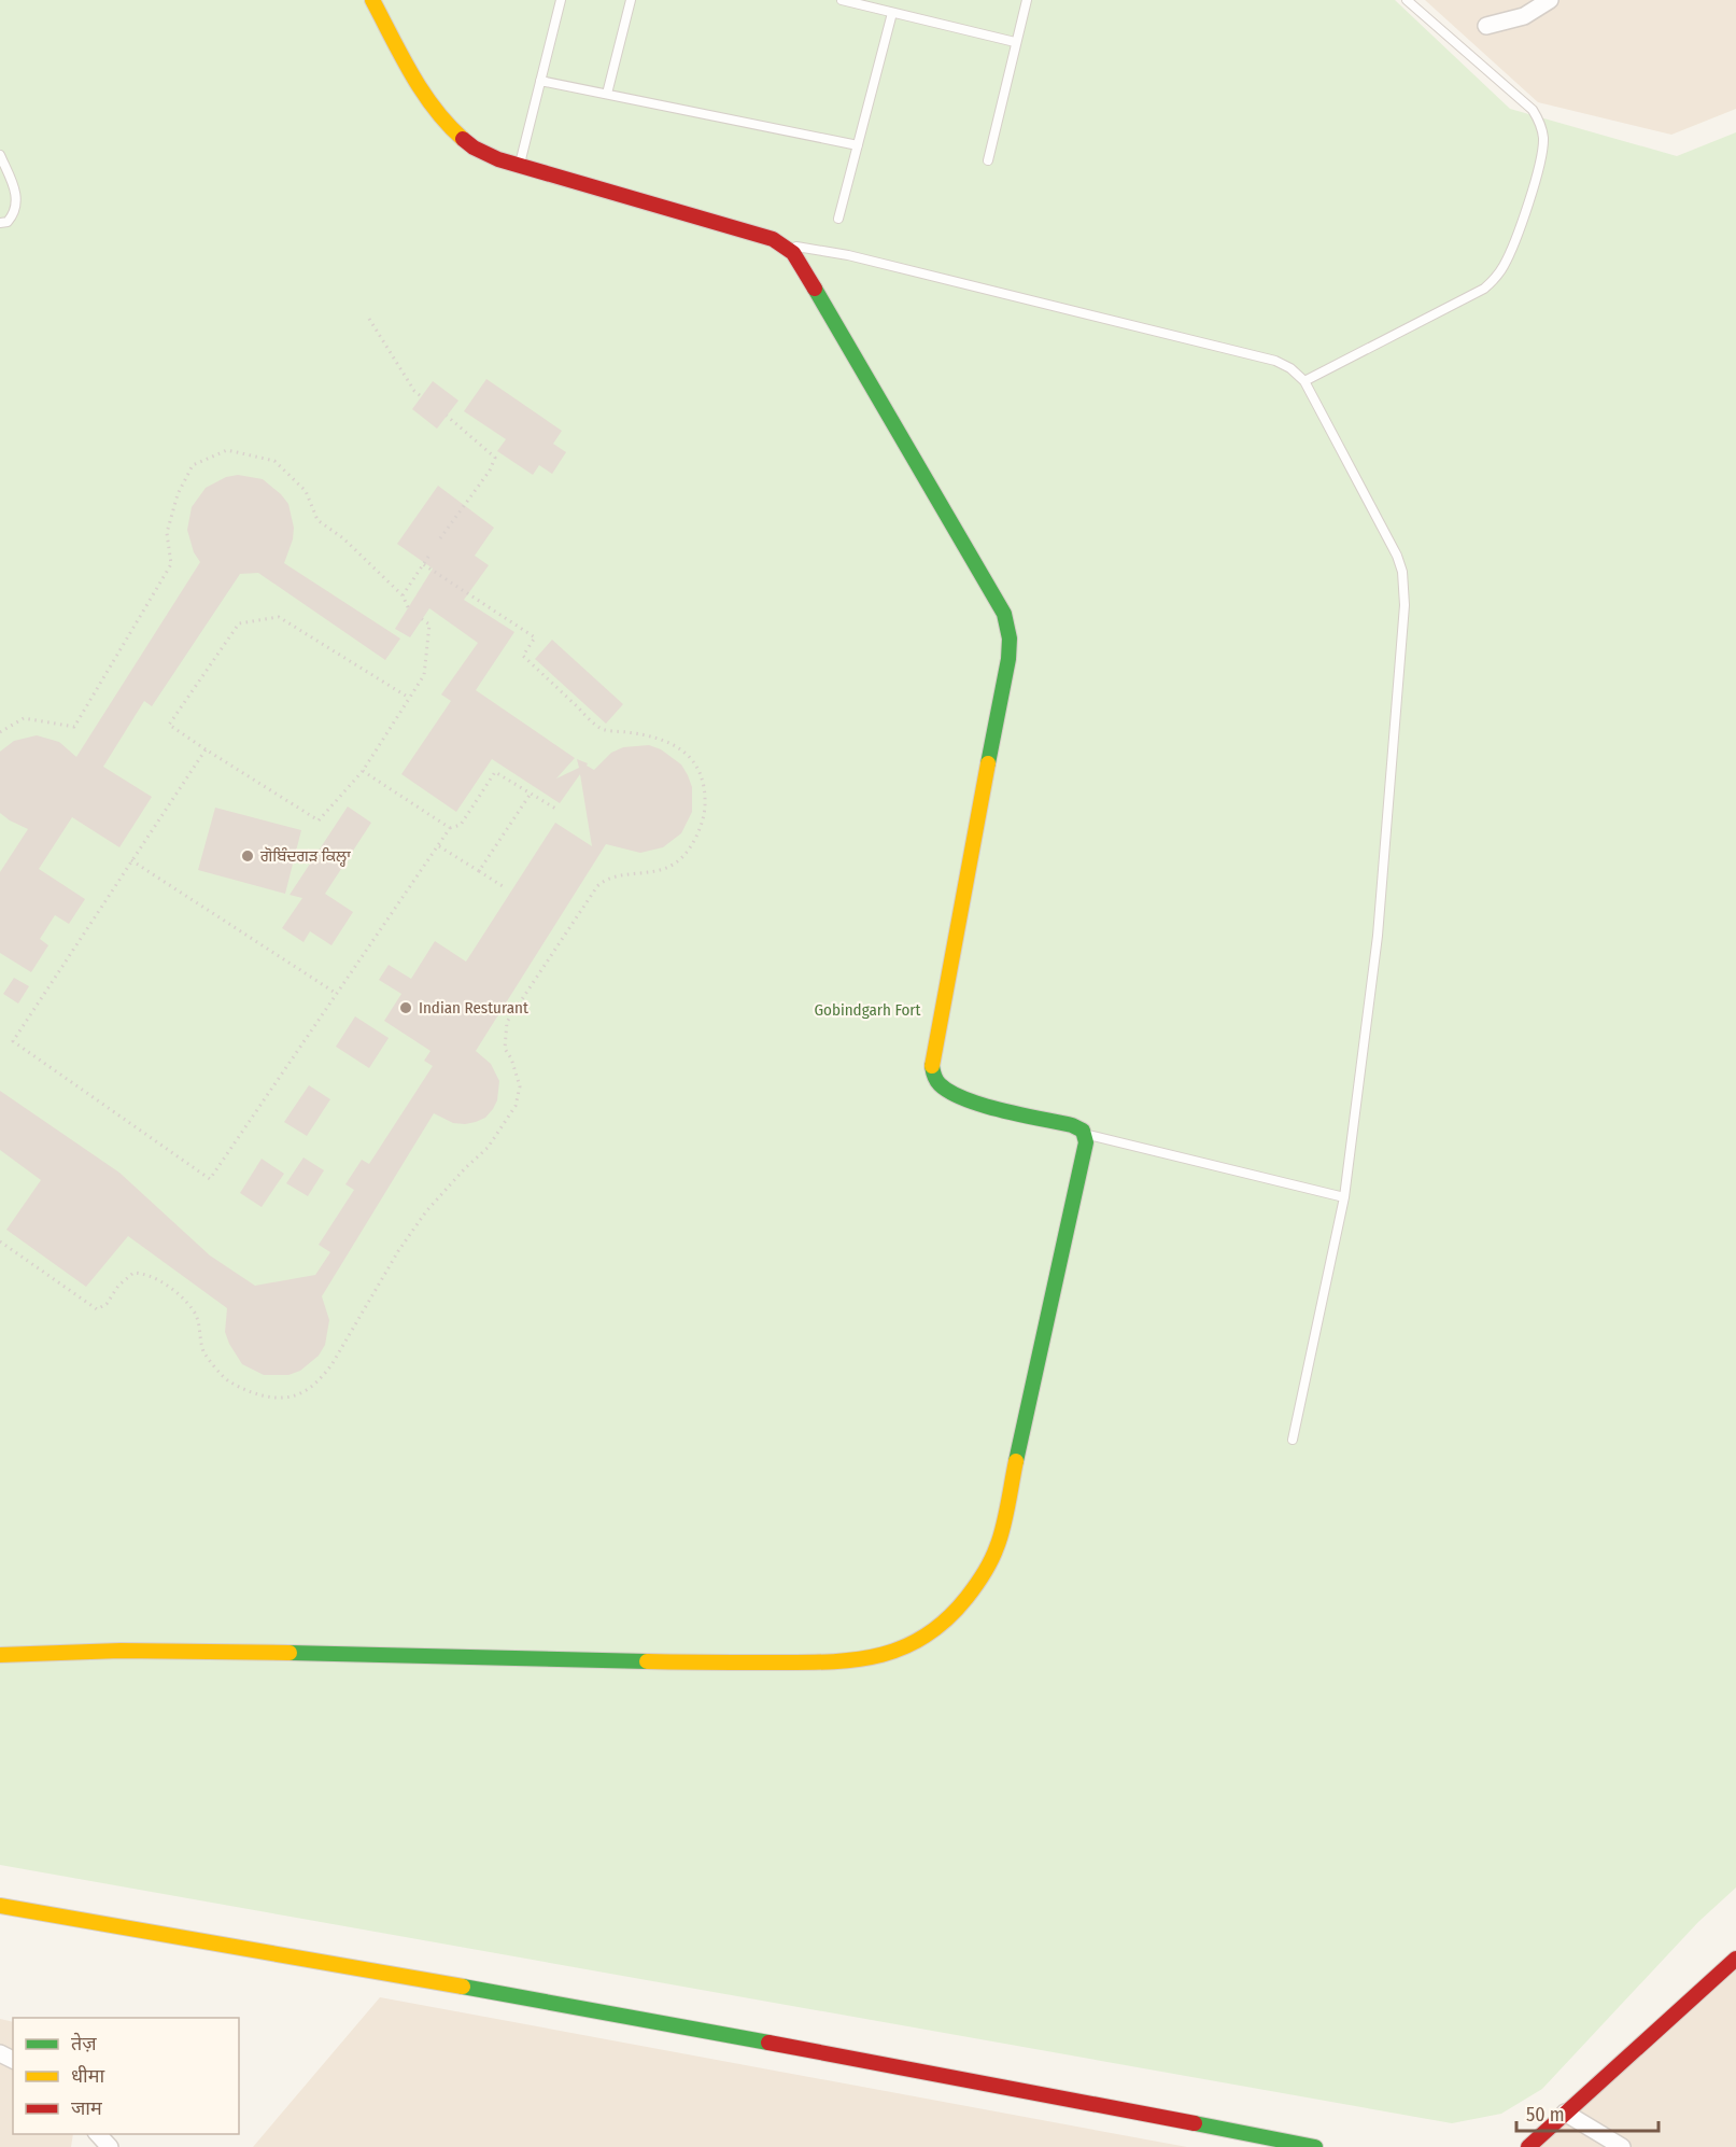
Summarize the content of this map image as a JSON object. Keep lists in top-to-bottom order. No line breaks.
{"parks":["Gobindgarh Fort"],"places":["ਗੋਬਿੰਦਗੜ ਕਿਲ੍ਹਾ","Indian Resturant"],"legend":["तेज़","धीमा","जाम"],"scale_bar":"50 m"}
